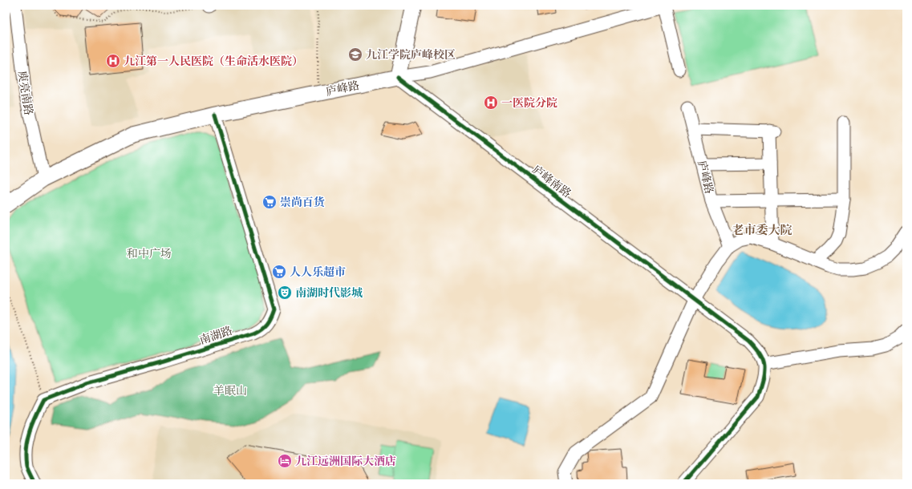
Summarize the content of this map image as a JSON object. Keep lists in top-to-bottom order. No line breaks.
{"streets":{"main road":["庐峰路"],"street":["庾亮南路","庐峰南路","南湖路"]},"crossings":[["庐峰路","庐峰南路"],["庐峰路","南湖路"]],"districts":["老市委大院"],"parks":["和中广场","羊眠山"],"places":{"school or university":["九江学院庐峰校区"],"hospital":["九江第一人民医院（生命活水医院）","一医院分院"],"supermarket":["崇尚百货","人人乐超市"],"theatre":["南湖时代影城"],"hotel":["九江远洲国际大酒店"]}}
